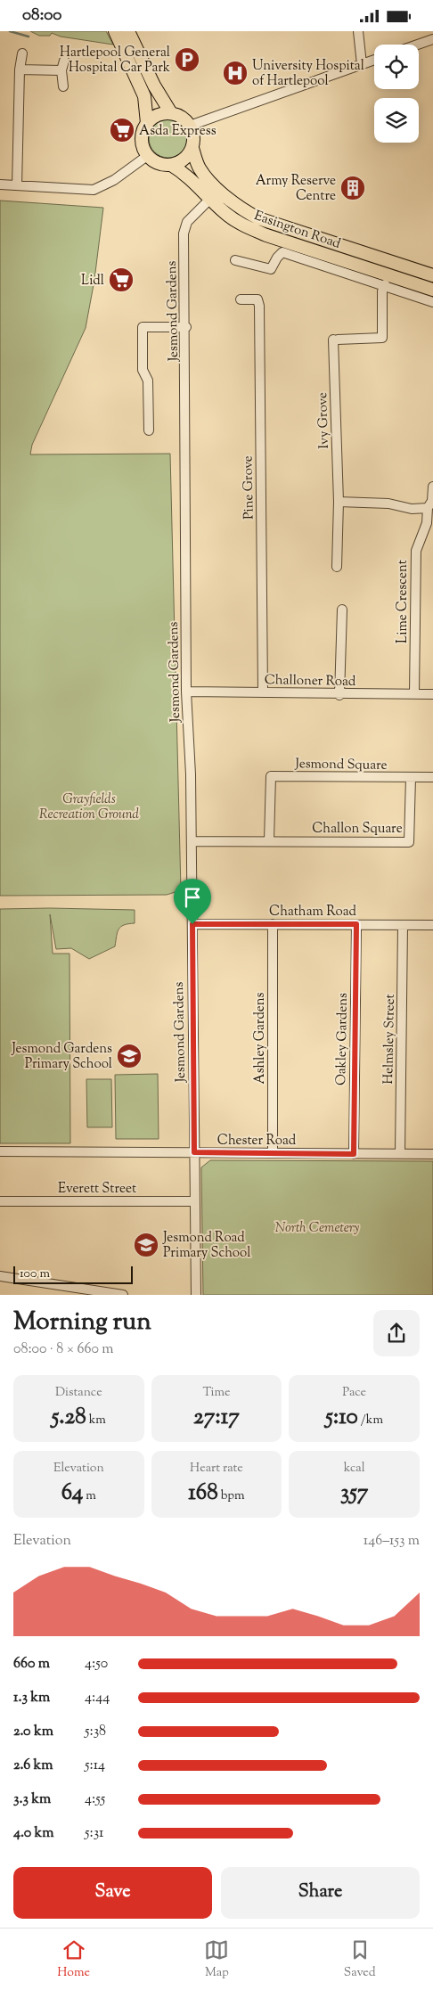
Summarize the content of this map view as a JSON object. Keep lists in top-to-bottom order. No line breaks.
{"streets":{"highway":["Easington Road"],"street":["Jesmond Gardens","Ivy Grove","Pine Grove","Lime Crescent","Challoner Road","Jesmond Square","Challon Square","Chatham Road","Ashley Gardens","Oakley Gardens","Helmsley Street","Chester Road","Everett Street"]},"crossings":[["Easington Road","Jesmond Gardens"],["Easington Road","Ivy Grove"],["Jesmond Gardens","Challoner Road"],["Jesmond Gardens","Challon Square"],["Jesmond Gardens","Chatham Road"],["Jesmond Gardens","Chester Road"],["Jesmond Gardens","Everett Street"],["Pine Grove","Challoner Road"],["Lime Crescent","Challoner Road"],["Jesmond Square","Challon Square"],["Chatham Road","Ashley Gardens"],["Chatham Road","Oakley Gardens"],["Chatham Road","Helmsley Street"],["Ashley Gardens","Chester Road"],["Oakley Gardens","Chester Road"],["Helmsley Street","Chester Road"]],"parks":["Grayfields Recreation Ground","North Cemetery"],"places":{"parking":["Hartlepool General Hospital Car Park"],"hospital":["University Hospital of Hartlepool"],"supermarket":["Asda Express","Lidl"],"building":["Army Reserve Centre"],"school or university":["Jesmond Gardens Primary School","Jesmond Road Primary School"]},"scale_bar":"100 m","page":{"status":"08:00","scale":"100 m","heading":["Morning run","08:00 · 8 × 660 m"],"stats":[["Distance","5.28 km"],["Time","27:17"],["Pace","5:10 /km"],["Elevation","64 m"],["Heart rate","168 bpm"],["kcal","357"]],"chart":["Elevation","146–153 m"],"list":[{"name":"660 m","note":"4:50"},{"name":"1.3 km","note":"4:44"},{"name":"2.0 km","note":"5:38"},{"name":"2.6 km","note":"5:14"},{"name":"3.3 km","note":"4:55"},{"name":"4.0 km","note":"5:31"}],"buttons":["Save","Share"],"tabs":["Home","Map","Saved"]}}
